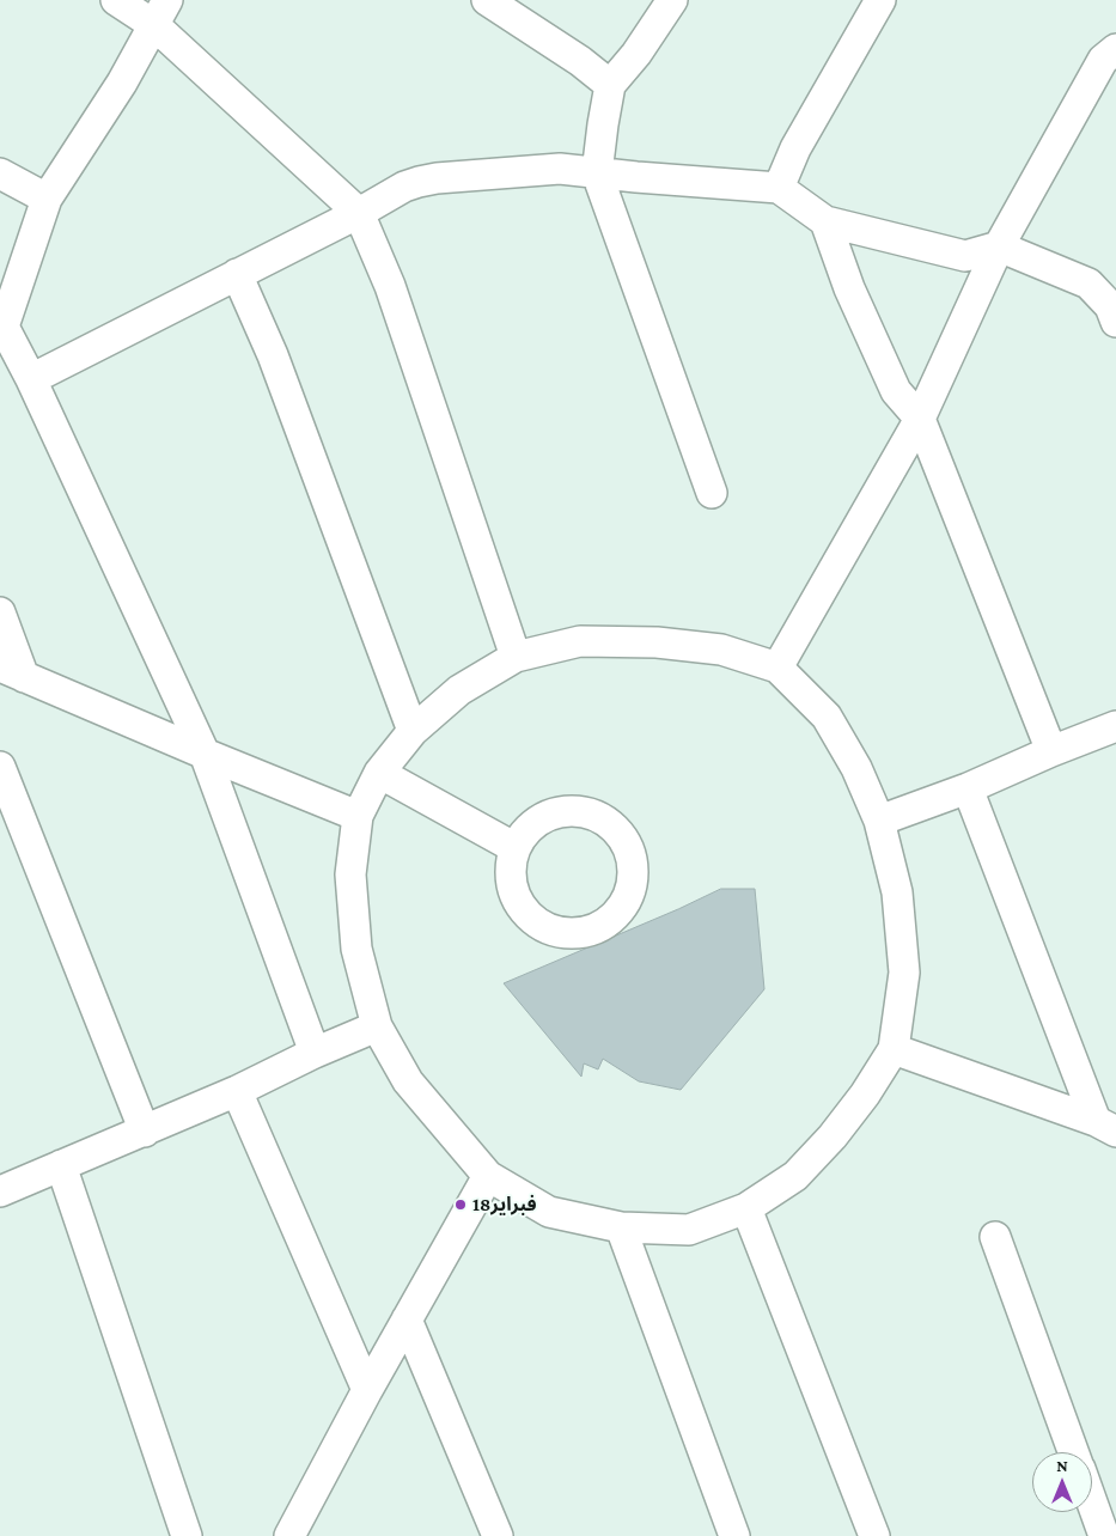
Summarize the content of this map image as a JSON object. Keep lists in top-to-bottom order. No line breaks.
{"places":["18فبراير"],"north":"top"}
